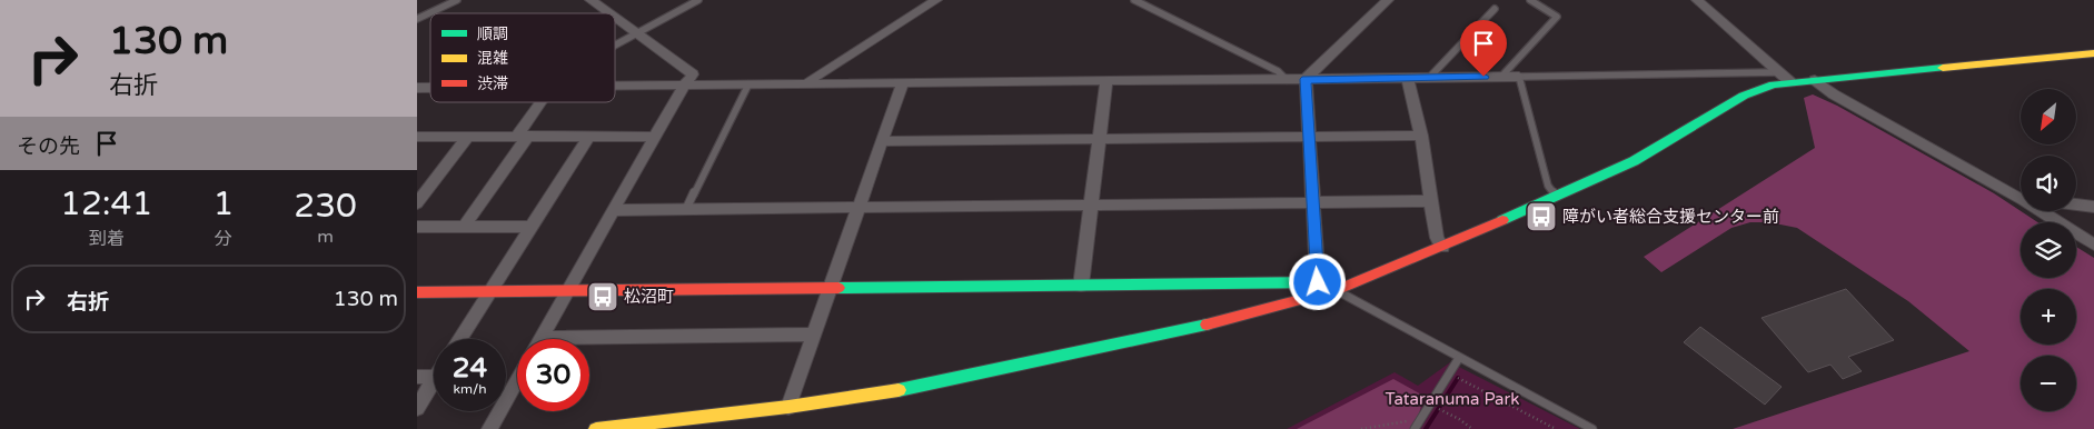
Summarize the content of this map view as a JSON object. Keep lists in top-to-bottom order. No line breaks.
{"parks":["Tataranuma Park"],"places":{"bus stop":["障がい者総合支援センター前","松沼町"]},"legend":["順調","混雑","渋滞"],"north":"bottom left","page":{"turn":["130 m","右折"],"map_buttons":["+","−"],"then":"その先","eta":["12:41","到着","1","分","230","m"],"list":[{"name":"右折","value":"130 m"}],"speed":"24 km/h","limit":"30"}}
